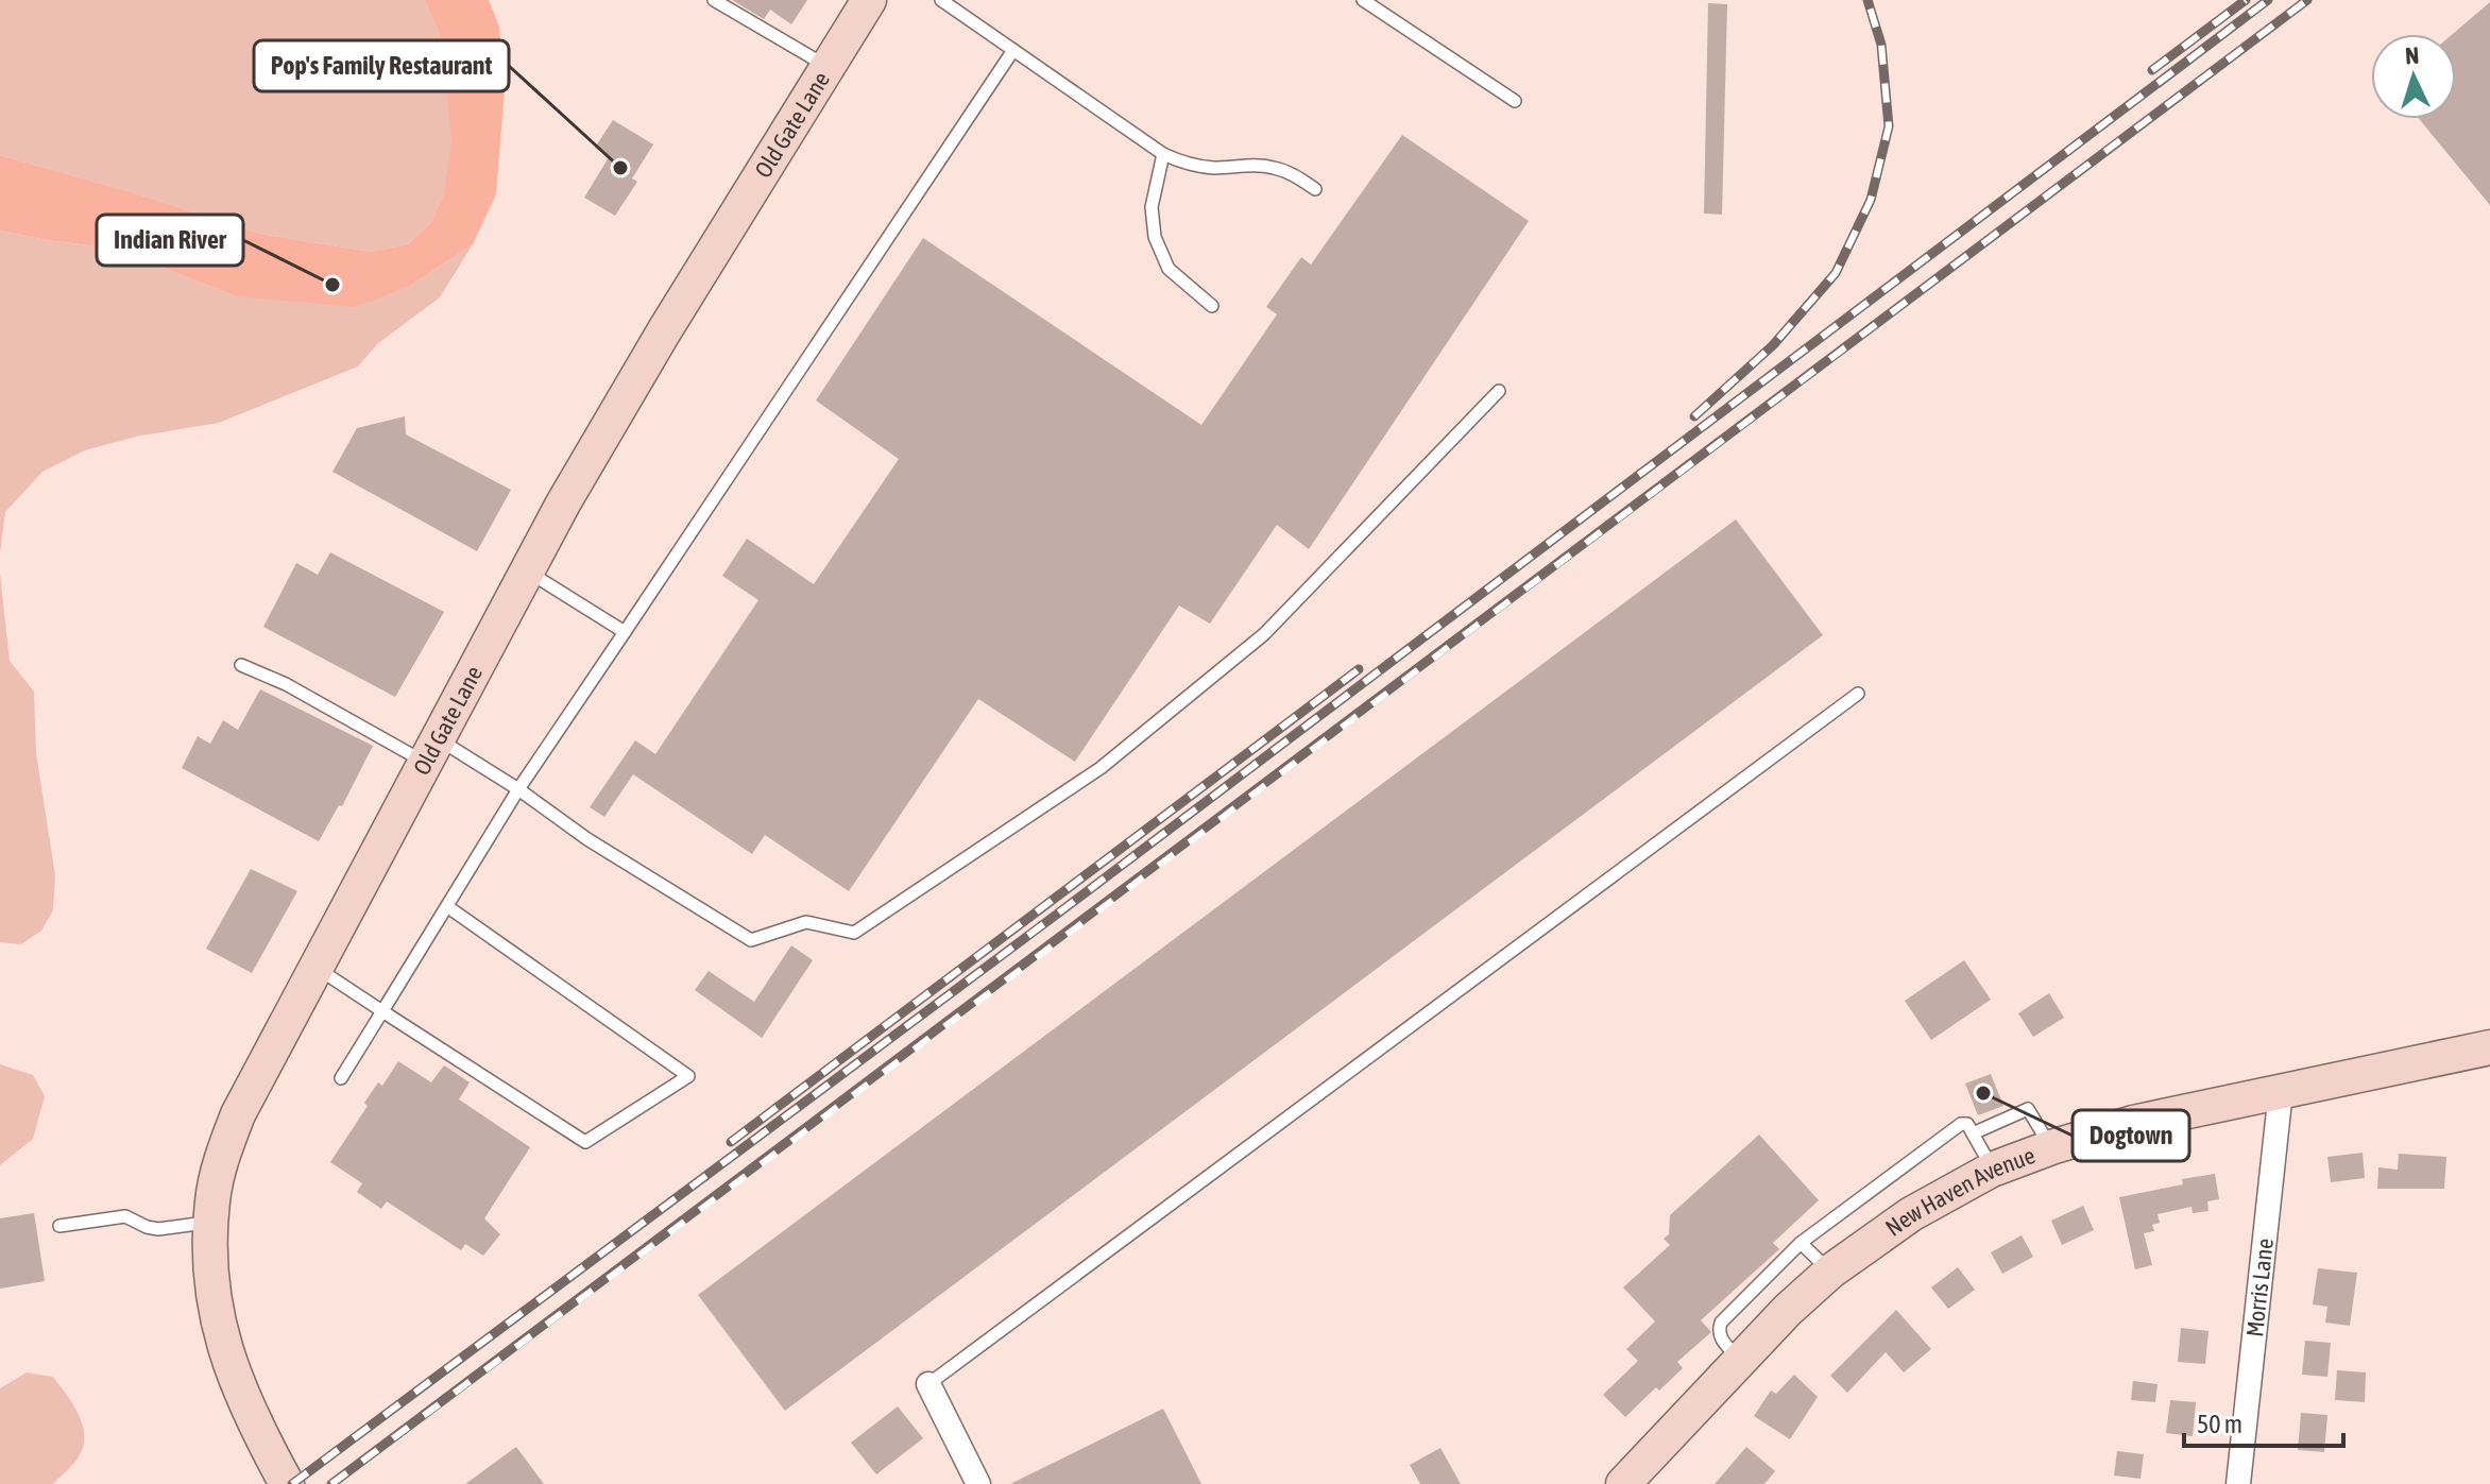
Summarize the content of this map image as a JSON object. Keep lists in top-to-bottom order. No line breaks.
{"streets":{"main road":["Old Gate Lane","New Haven Avenue"],"street":["Morris Lane"]},"crossings":[["New Haven Avenue","Morris Lane"]],"places":["Pop's Family Restaurant","Indian River","Dogtown"],"scale_bar":"50 m","north":"top"}
